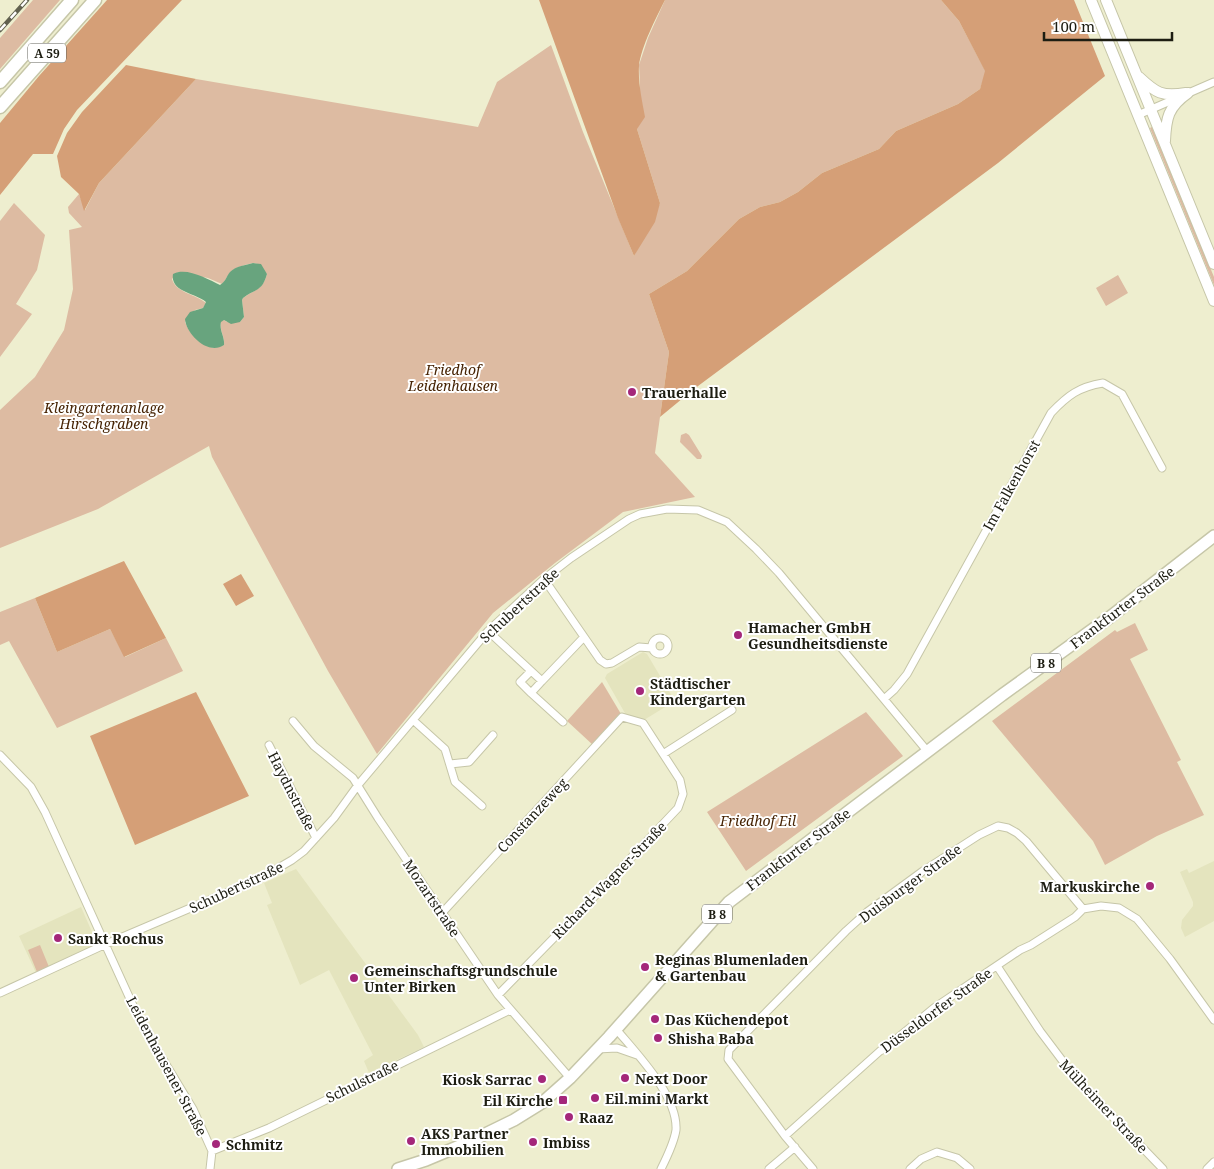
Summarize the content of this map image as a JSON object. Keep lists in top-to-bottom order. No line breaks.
{"streets":{"highway":["A 59"],"main road":["Frankfurter Straße","B 8"],"street":["Im Falkenhorst","Schubertstraße","Haydnstraße","Constanzeweg","Richard-Wagner-Straße","Duisburger Straße","Mozartstraße","Düsseldorfer Straße","Leidenhausener Straße","Schulstraße","Mülheimer Straße"]},"crossings":[["Im Falkenhorst","Schubertstraße"],["Schubertstraße","Frankfurter Straße"],["Schubertstraße","Haydnstraße"],["Schubertstraße","Mozartstraße"],["Schubertstraße","Leidenhausener Straße"],["Frankfurter Straße","Mozartstraße"],["Constanzeweg","Richard-Wagner-Straße"],["Constanzeweg","Mozartstraße"],["Richard-Wagner-Straße","Mozartstraße"],["Duisburger Straße","Düsseldorfer Straße"],["Mozartstraße","Schulstraße"],["Düsseldorfer Straße","Mülheimer Straße"],["Leidenhausener Straße","Schulstraße"]],"parks":["Friedhof Leidenhausen","Kleingartenanlage Hirschgraben","Friedhof Eil"],"places":{"other":["Trauerhalle","Hamacher GmbH Gesundheitsdienste","Städtischer Kindergarten","Markuskirche","Sankt Rochus","Reginas Blumenladen & Gartenbau","Gemeinschaftsgrundschule Unter Birken","Das Küchendepot","Shisha Baba","Next Door","Kiosk Sarrac","Eil.mini Markt","Raaz","AKS Partner Immobilien","Imbiss","Schmitz"],"transit":["Eil Kirche"]},"scale_bar":"100 m"}
